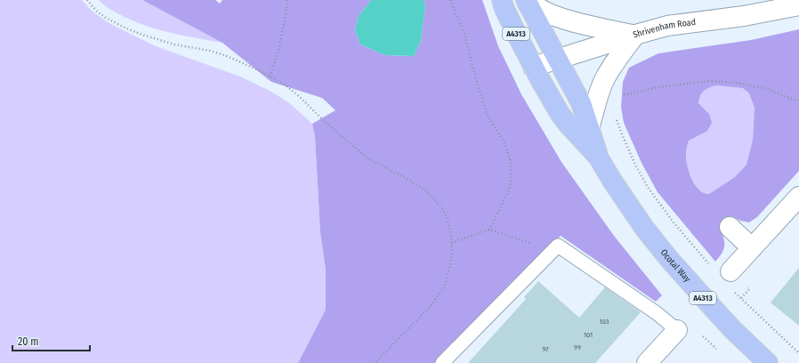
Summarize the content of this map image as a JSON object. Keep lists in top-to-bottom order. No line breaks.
{"streets":{"main road":["A4313","Ocotal Way"],"street":["Shrivenham Road"]},"crossings":[["Shrivenham Road","Ocotal Way"]],"house_numbers":["103","101","99","97"],"scale_bar":"20 m"}
